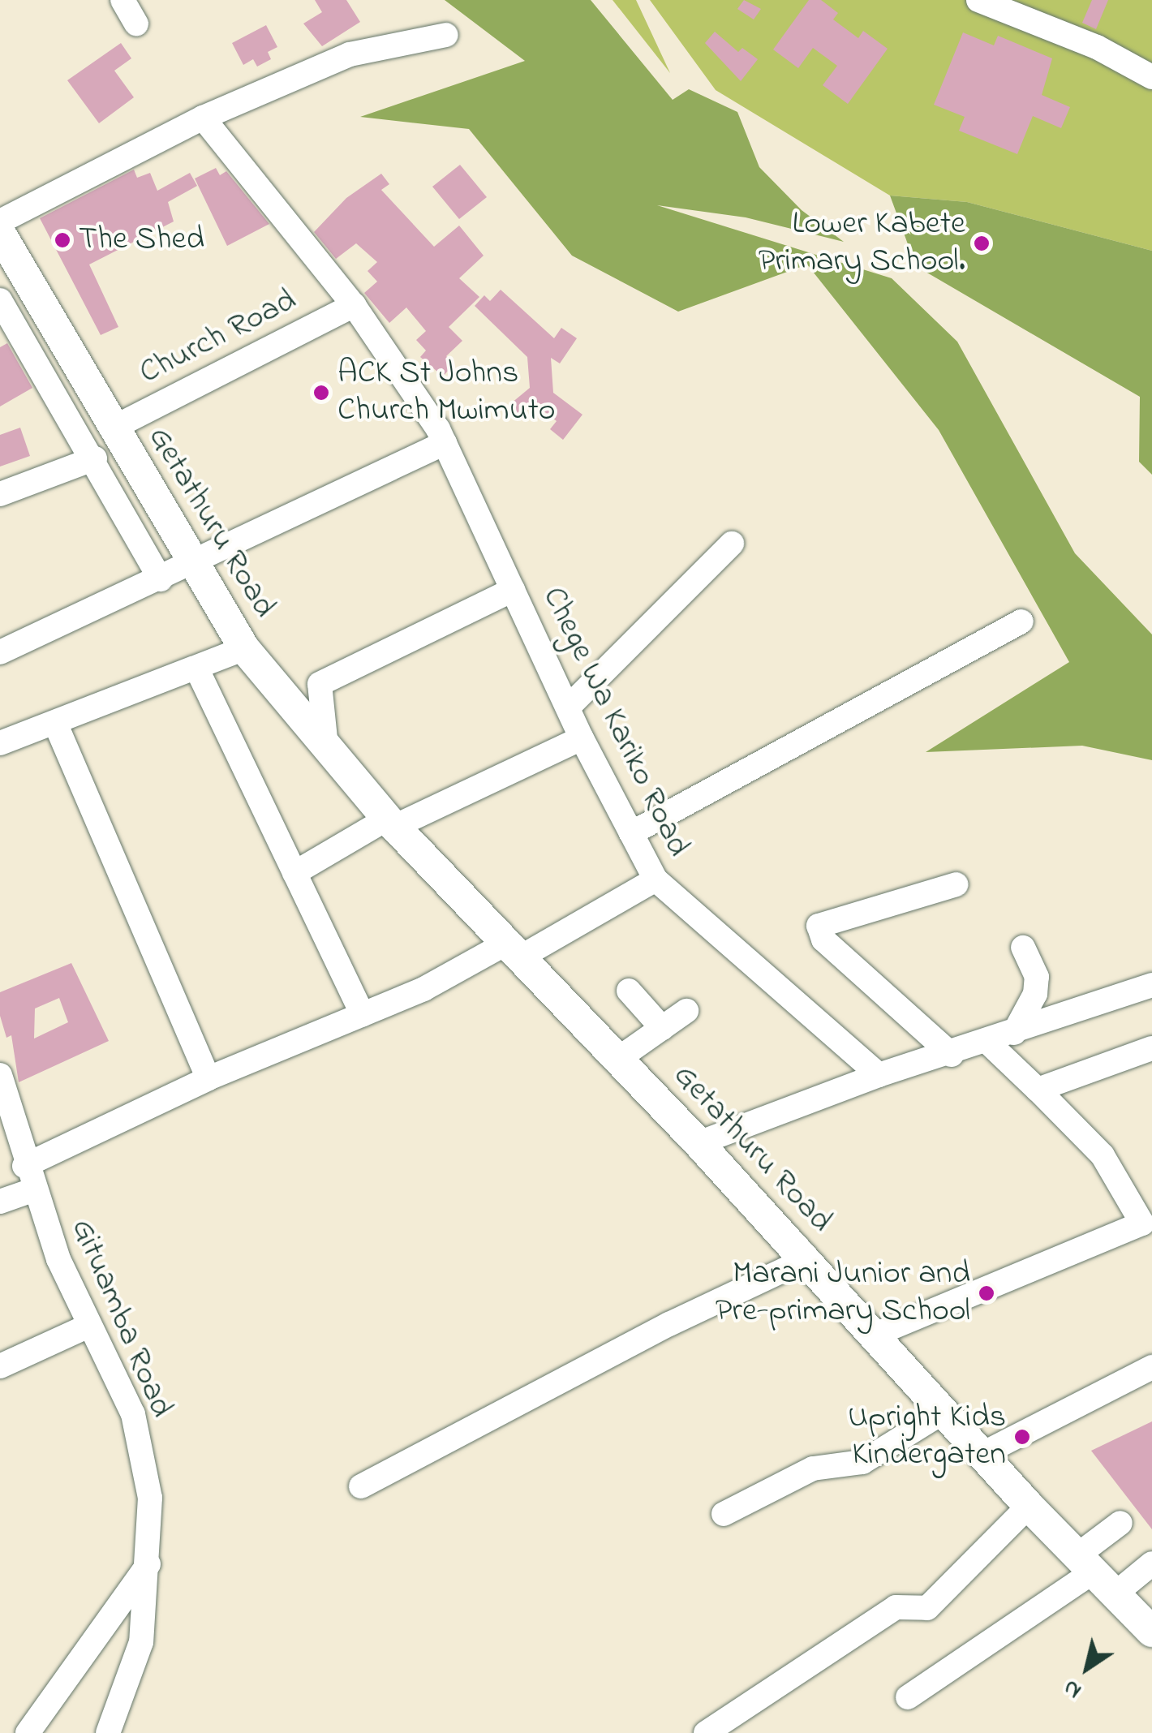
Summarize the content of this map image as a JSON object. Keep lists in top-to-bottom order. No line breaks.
{"streets":{"main road":["Getathuru Road"],"street":["Church Road","Chege Wa Kariko Road","Gituamba Road"]},"crossings":[["Church Road","Getathuru Road"],["Church Road","Chege Wa Kariko Road"],["Getathuru Road","Chege Wa Kariko Road"]],"places":["The Shed","Lower Kabete Primary School.","ACK St Johns Church Mwimuto","Marani Junior and Pre-primary School","Upright Kids Kindergaten"],"north":"bottom left"}
